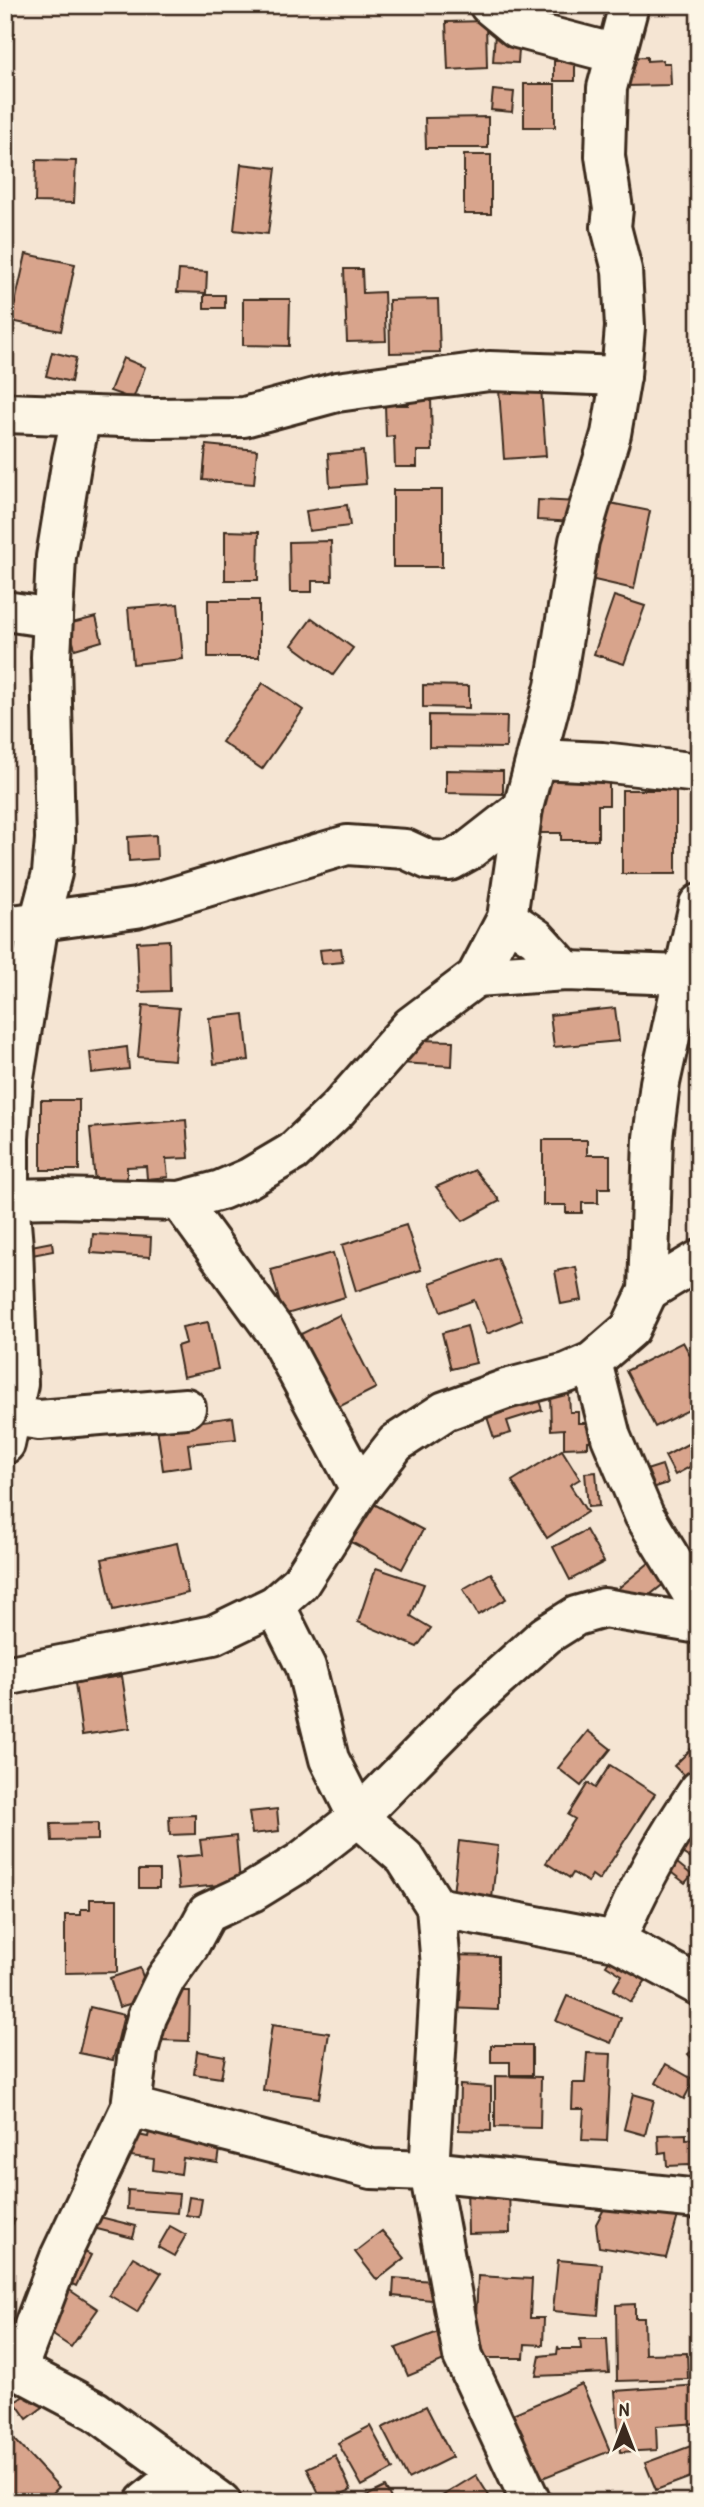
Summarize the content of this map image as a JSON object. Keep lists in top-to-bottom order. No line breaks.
{"north":"top"}
